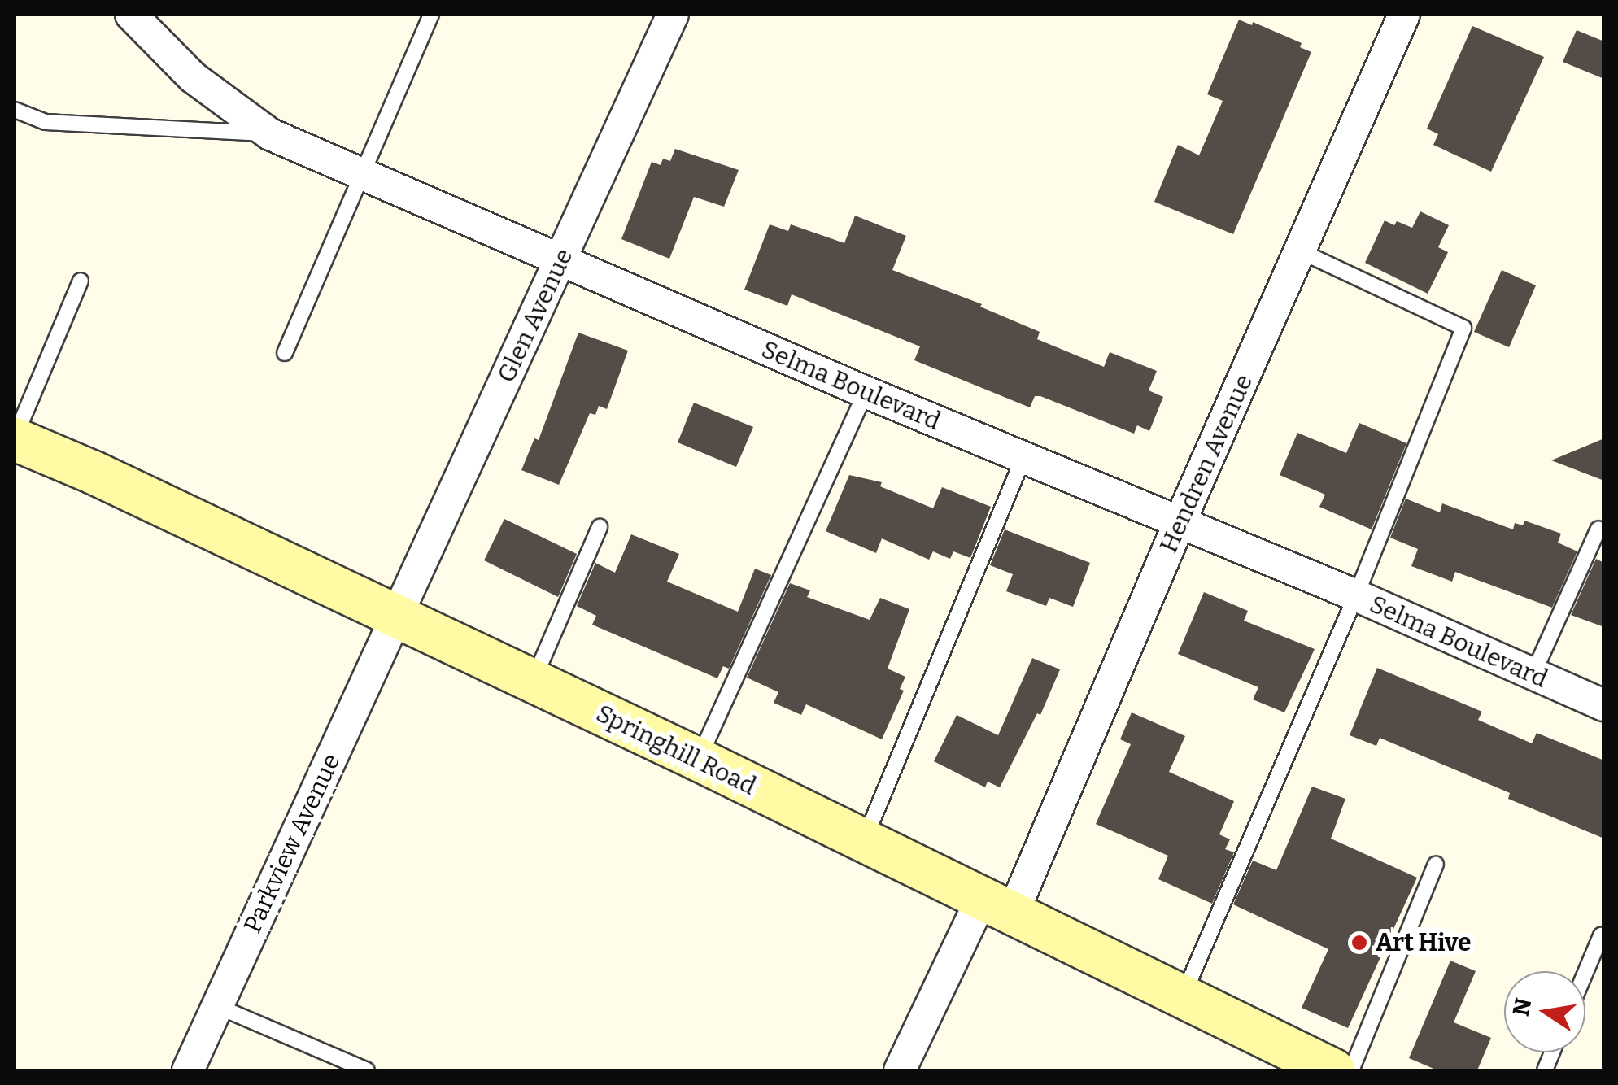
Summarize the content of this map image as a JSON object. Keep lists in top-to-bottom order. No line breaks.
{"streets":{"street":["Glen Avenue","Selma Boulevard","Hendren Avenue","Springhill Road","Parkview Avenue"]},"crossings":[["Glen Avenue","Selma Boulevard"],["Glen Avenue","Springhill Road"],["Glen Avenue","Parkview Avenue"],["Selma Boulevard","Hendren Avenue"],["Hendren Avenue","Springhill Road"],["Springhill Road","Parkview Avenue"]],"places":["Art Hive"],"north":"left"}
